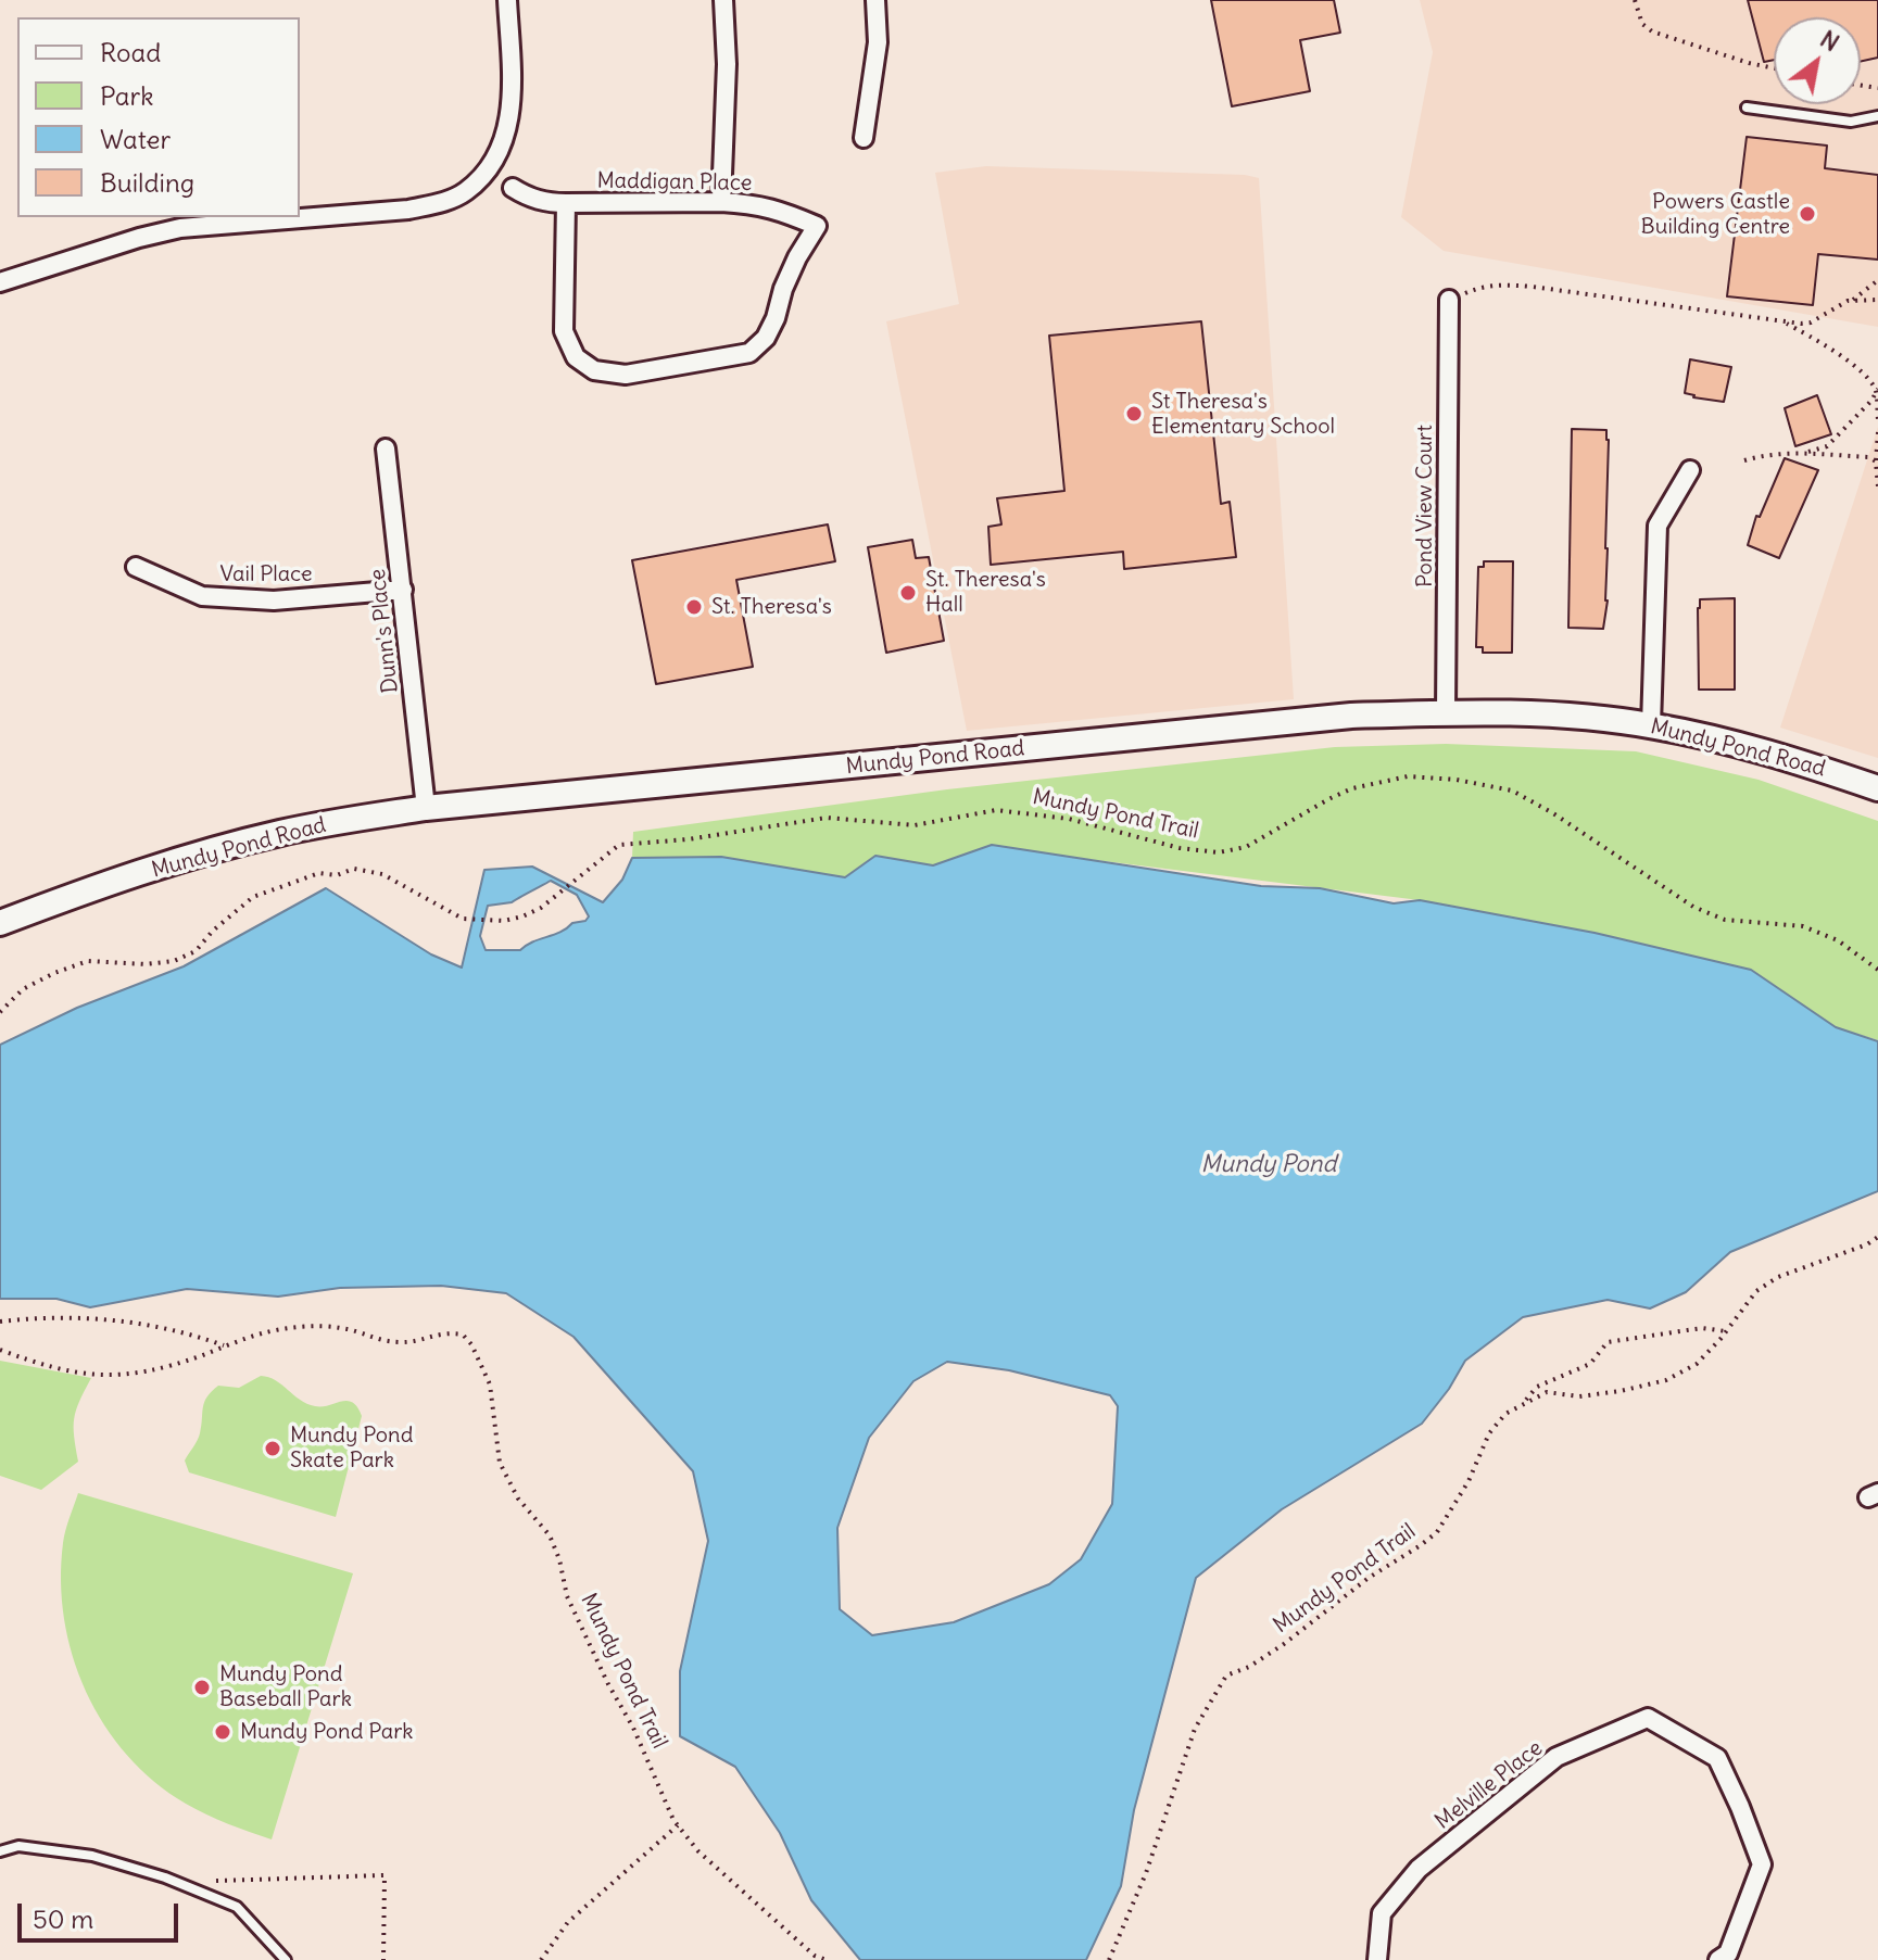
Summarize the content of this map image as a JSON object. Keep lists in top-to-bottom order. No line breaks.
{"streets":{"street":["Maddigan Place","Pond View Court","Vail Place","Dunn's Place","Mundy Pond Road","Melville Place"],"path":["Mundy Pond Trail"]},"crossings":[["Pond View Court","Mundy Pond Road"],["Vail Place","Dunn's Place"],["Dunn's Place","Mundy Pond Road"]],"water":["Mundy Pond"],"places":["Powers Castle Building Centre","St Theresa's Elementary School","St. Theresa's Hall","St. Theresa's","Mundy Pond Skate Park","Mundy Pond Baseball Park","Mundy Pond Park"],"legend":["Road","Park","Water","Building"],"scale_bar":"50 m","north":"top right"}
